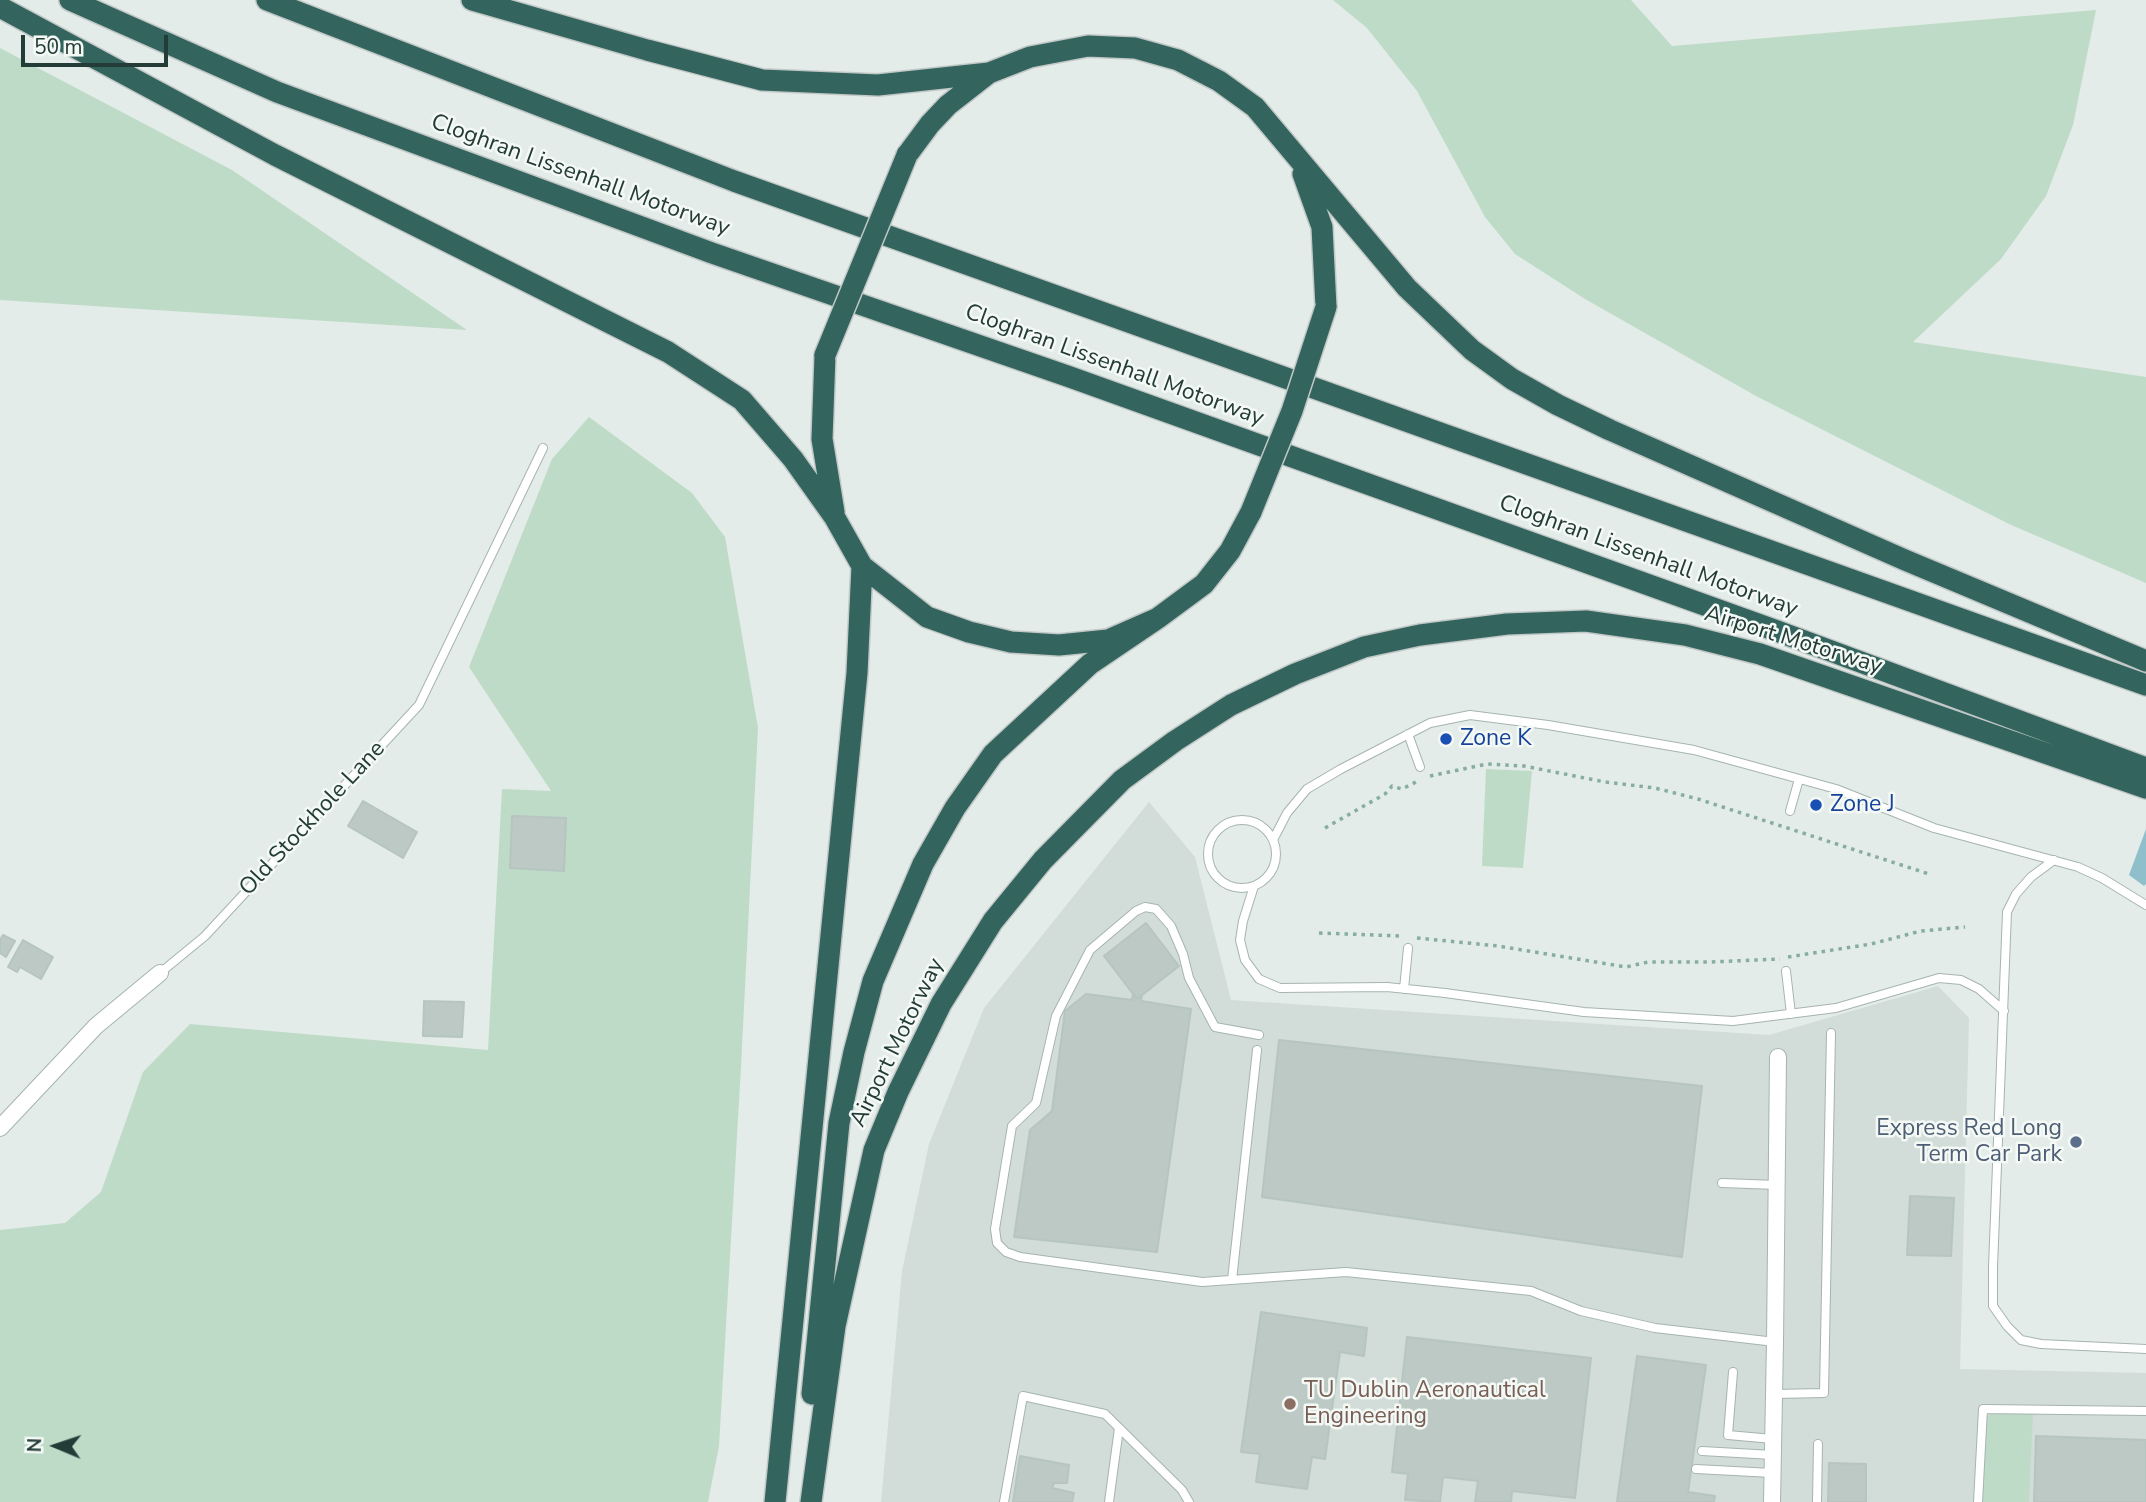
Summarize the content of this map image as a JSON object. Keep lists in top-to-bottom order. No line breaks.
{"streets":{"highway":["Cloghran Lissenhall Motorway","Airport Motorway"],"street":["Old Stockhole Lane"]},"places":["Zone K","Zone J","Express Red Long Term Car Park","TU Dublin Aeronautical Engineering"],"scale_bar":"50 m","north":"left"}
